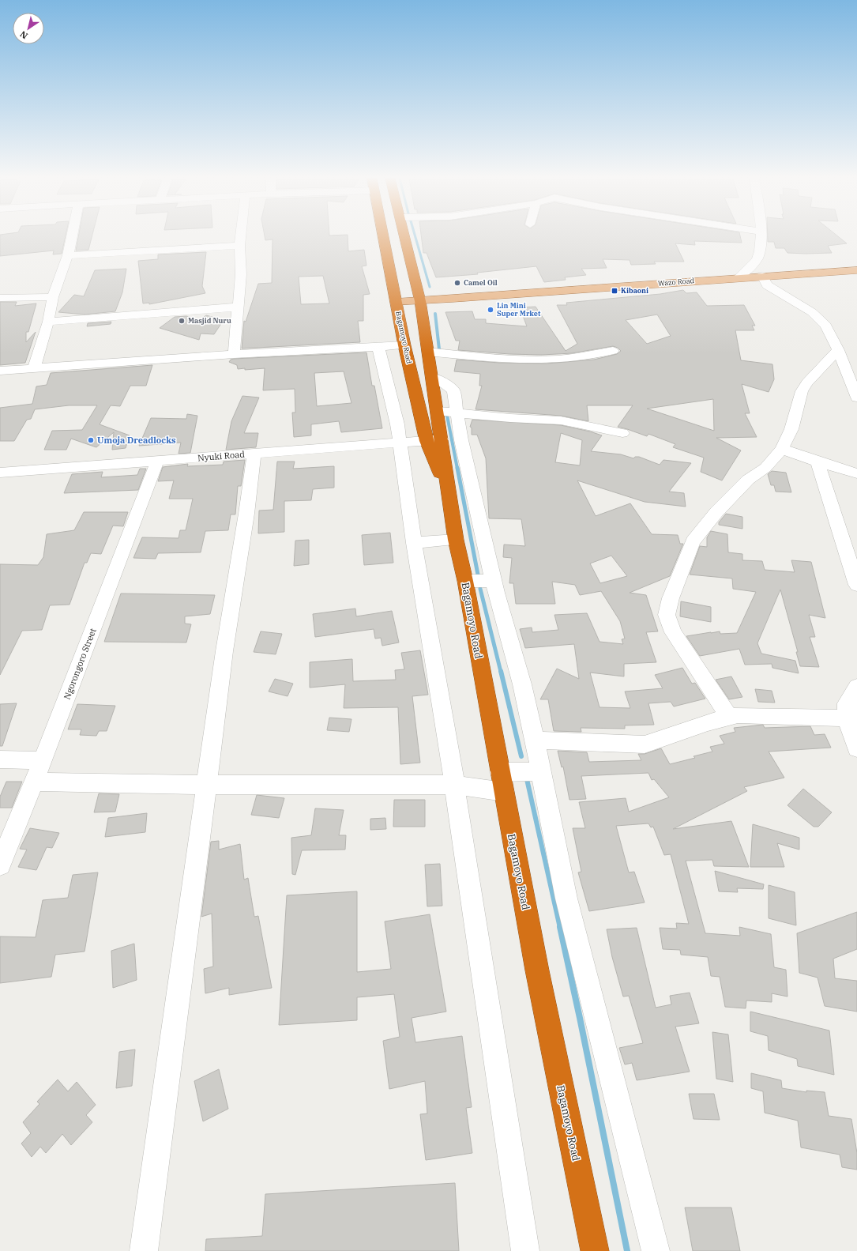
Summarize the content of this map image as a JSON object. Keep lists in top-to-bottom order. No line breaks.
{"streets":{"highway":["Bagamoyo Road"],"main road":["Wazo Road"],"street":["Nyuki Road","Ngorongoro Street"]},"crossings":[["Wazo Road","Bagamoyo Road"],["Bagamoyo Road","Nyuki Road"],["Nyuki Road","Ngorongoro Street"]],"places":{"other":["Camel Oil","Lin Mini Super Mrket","Masjid Nuru","Umoja Dreadlocks"],"transit":["Kibaoni"]},"north":"bottom left"}
